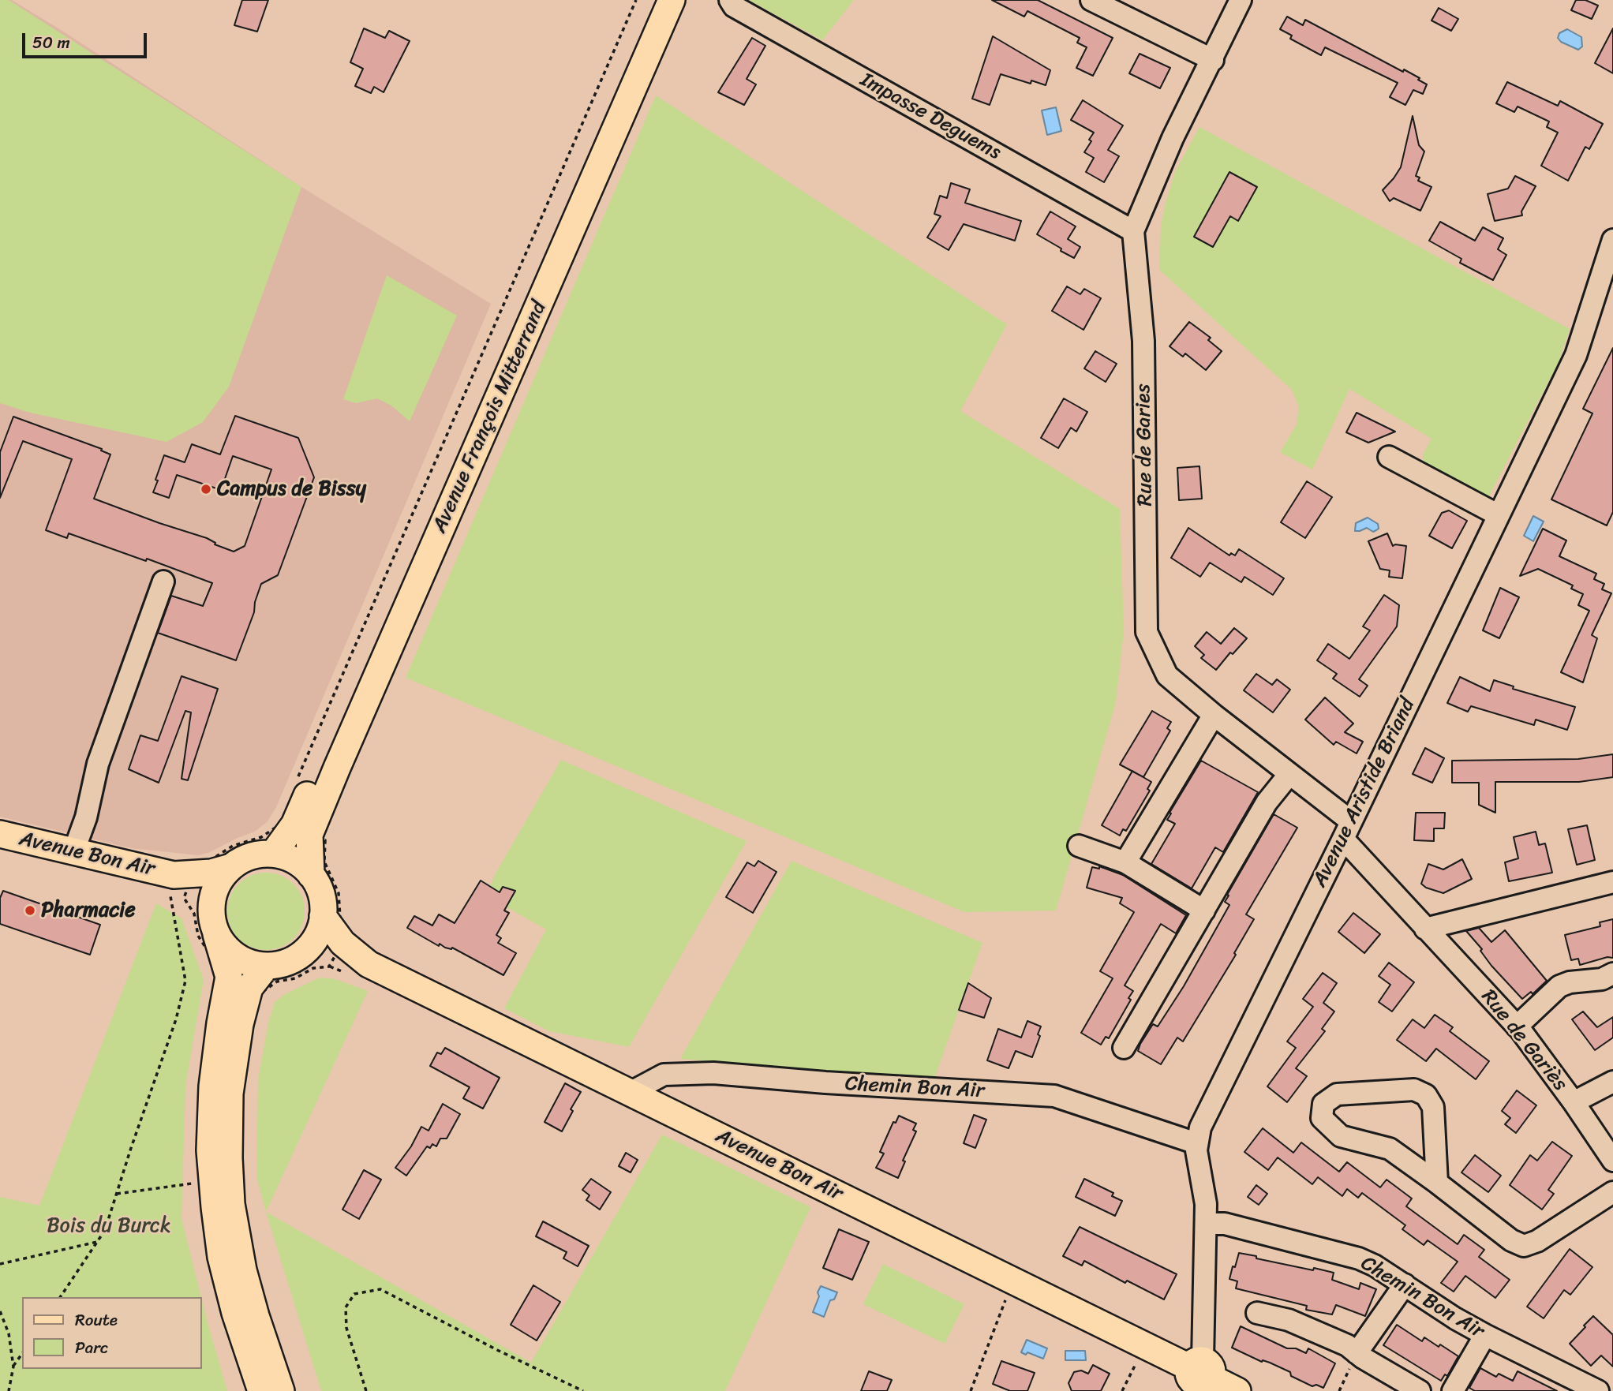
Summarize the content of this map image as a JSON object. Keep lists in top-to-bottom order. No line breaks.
{"streets":{"main road":["Avenue François Mitterrand","Avenue Bon Air"],"street":["Impasse Deguems","Rue de Garies","Avenue Aristide Briand","Rue de Gariès","Chemin Bon Air"]},"crossings":[["Impasse Deguems","Rue de Garies"],["Avenue François Mitterrand","Avenue Bon Air"],["Rue de Garies","Avenue Aristide Briand"],["Rue de Garies","Rue de Gariès"],["Avenue Aristide Briand","Avenue Bon Air"],["Avenue Aristide Briand","Rue de Gariès"],["Avenue Aristide Briand","Chemin Bon Air"],["Avenue Bon Air","Chemin Bon Air"]],"parks":["Bois du Burck"],"places":["Campus de Bissy","Pharmacie"],"legend":["Route","Parc"],"scale_bar":"50 m"}
